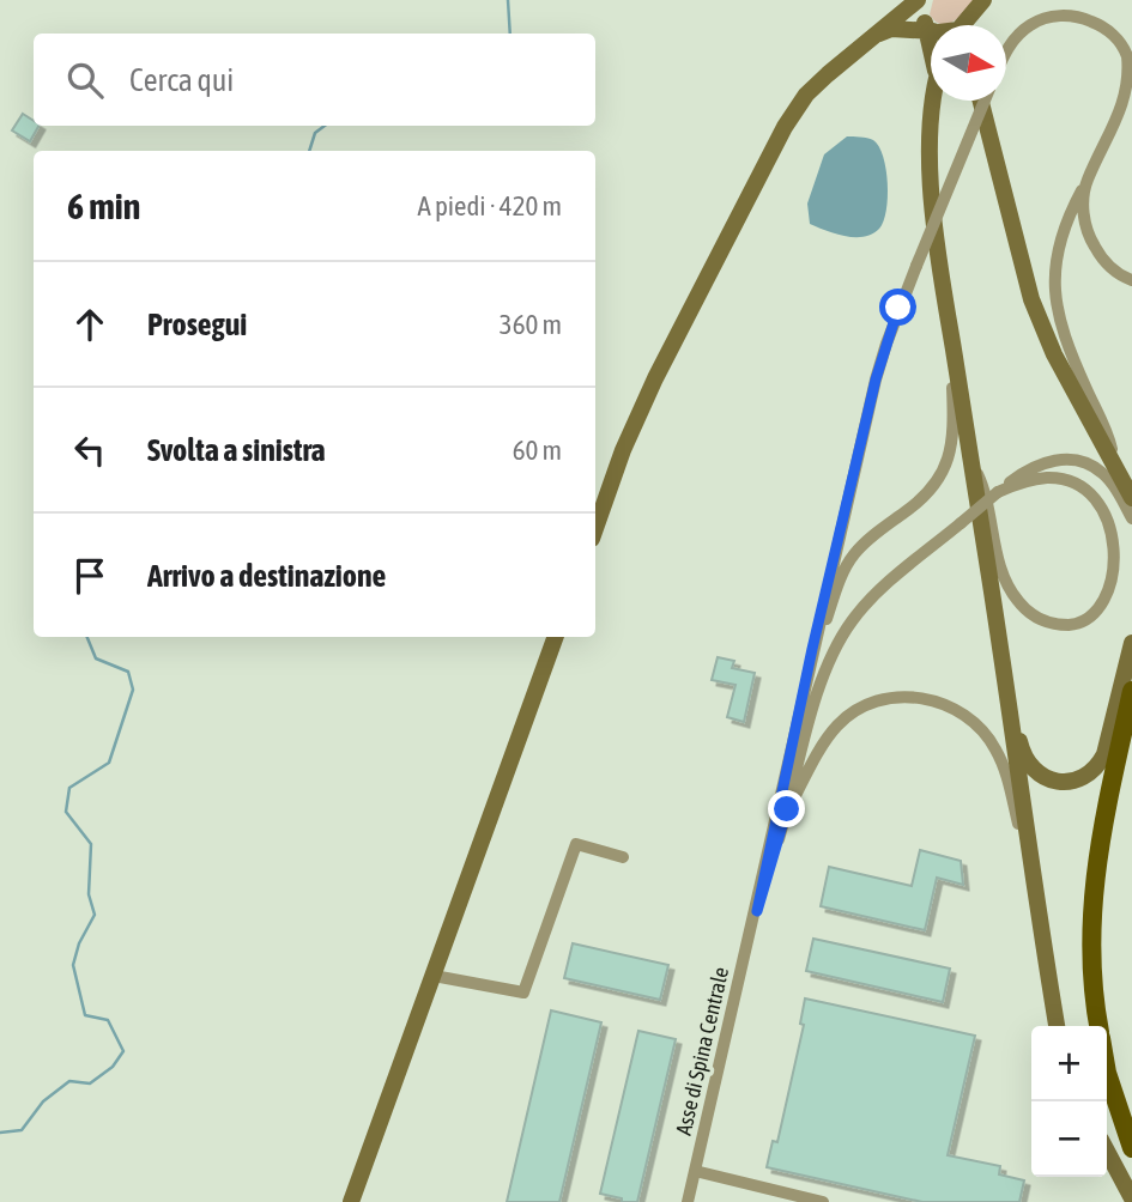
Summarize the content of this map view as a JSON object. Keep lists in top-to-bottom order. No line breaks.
{"streets":{"street":["Asse di Spina Centrale"]},"north":"right","page":{"search":"Cerca qui","heading":["6 min","A piedi · 420 m"],"list":[["Prosegui","360 m"],["Svolta a sinistra","60 m"],"Arrivo a destinazione"],"map_buttons":["+","−"]}}
